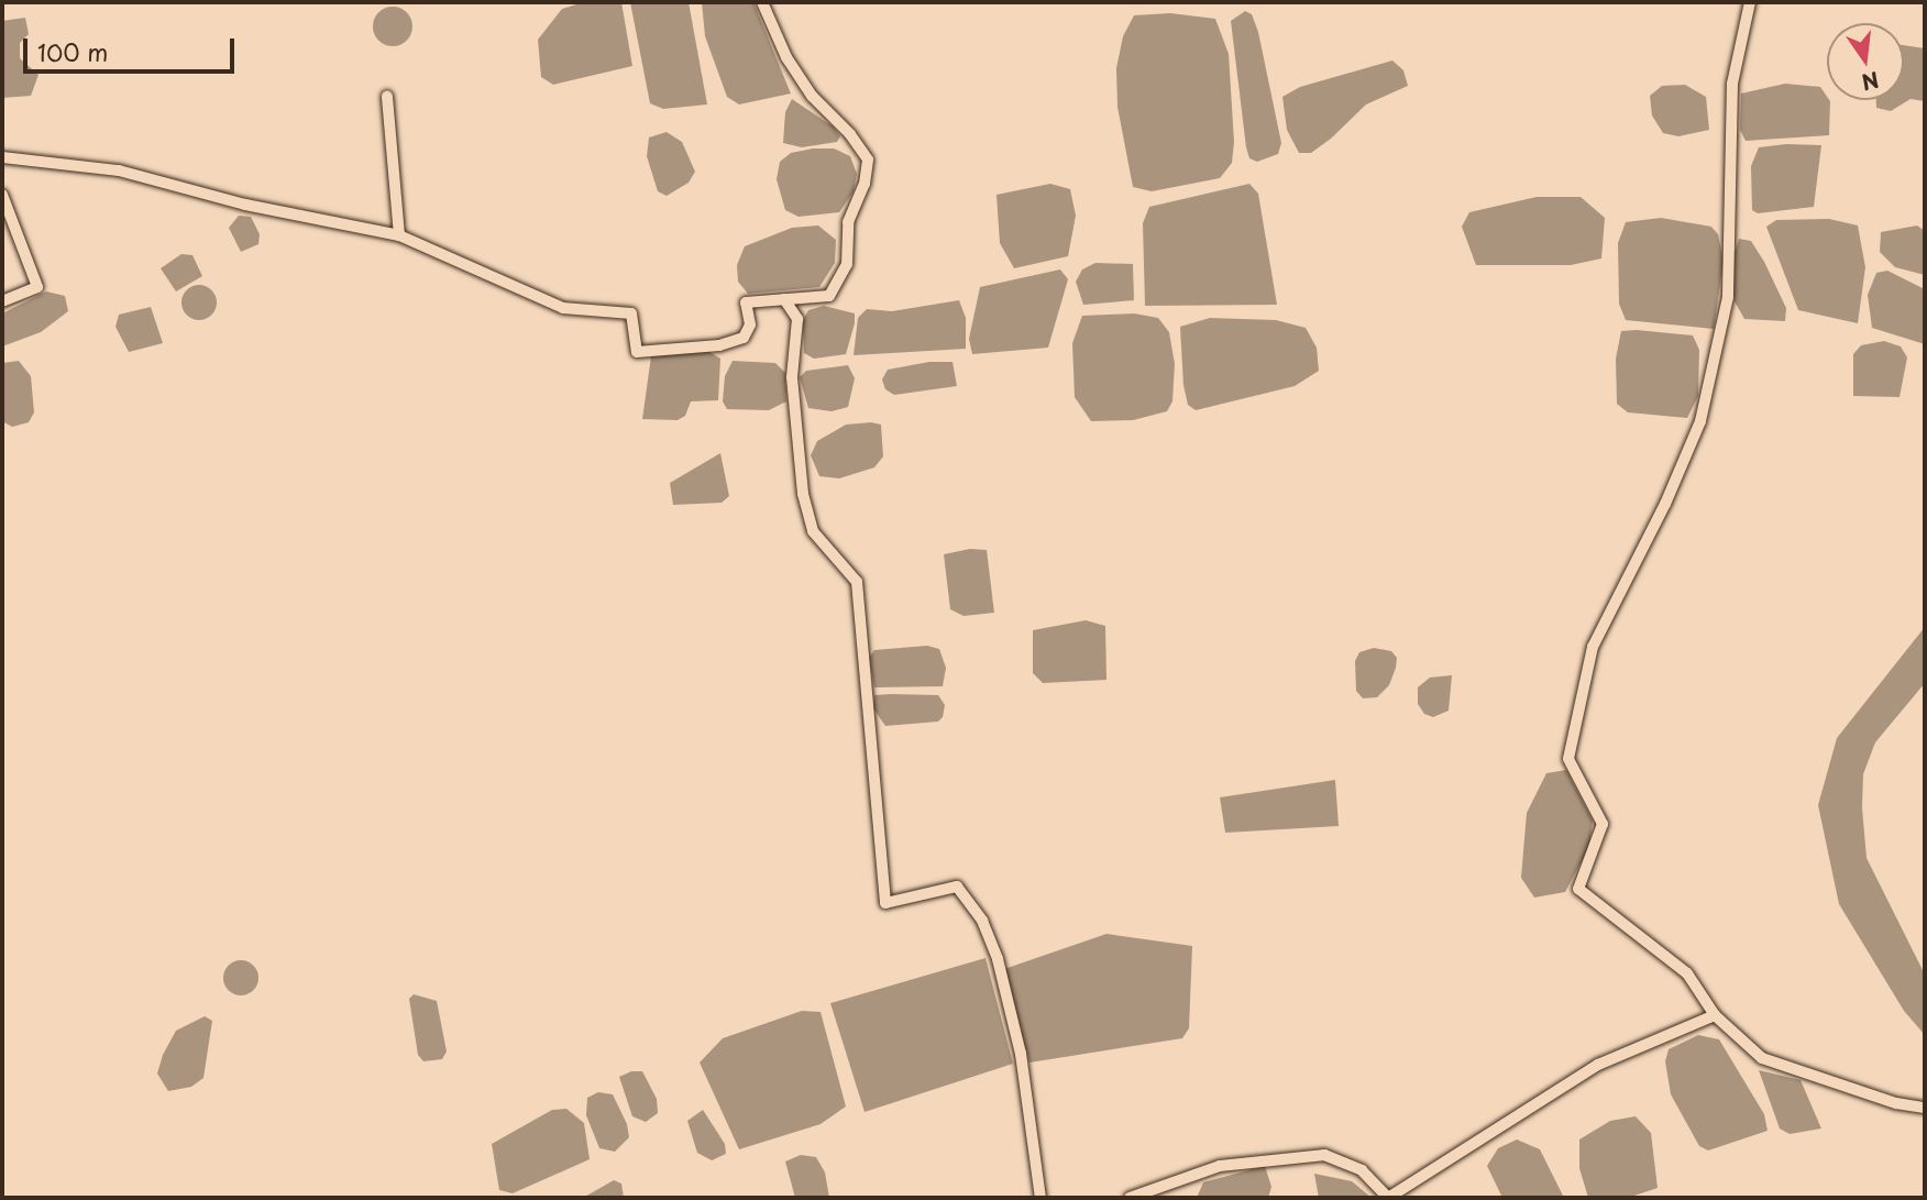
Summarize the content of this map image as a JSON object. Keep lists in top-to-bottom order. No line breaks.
{"scale_bar":"100 m","north":"bottom"}
